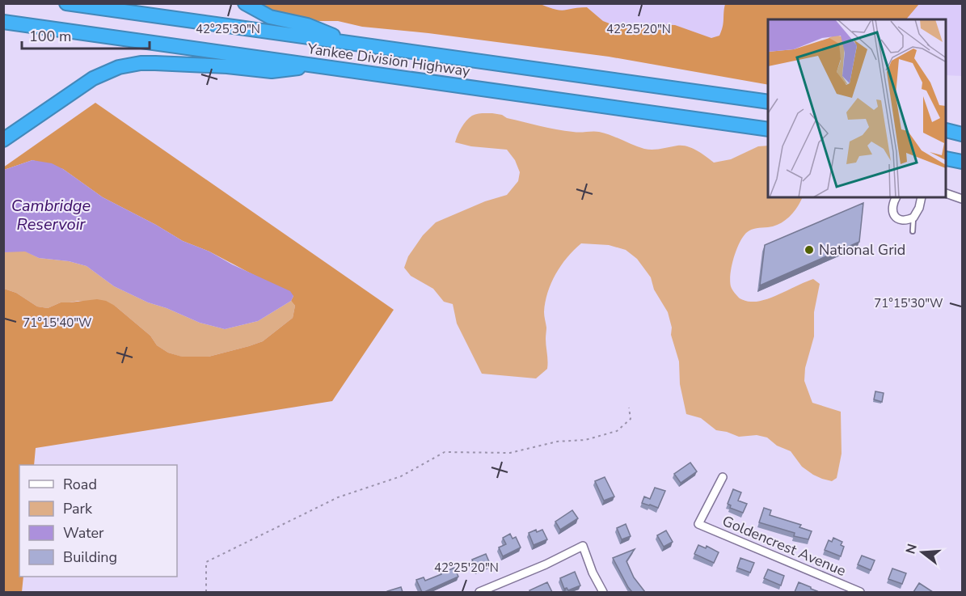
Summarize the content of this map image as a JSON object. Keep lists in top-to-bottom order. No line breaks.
{"streets":{"highway":["Yankee Division Highway"],"street":["Goldencrest Avenue"]},"water":["Cambridge Reservoir"],"places":["National Grid"],"legend":["Road","Park","Water","Building"],"scale_bar":"100 m","north":"left","coordinates":["42°25'30\"N","42°25'20\"N","71°15'30\"W","71°15'40\"W"]}
